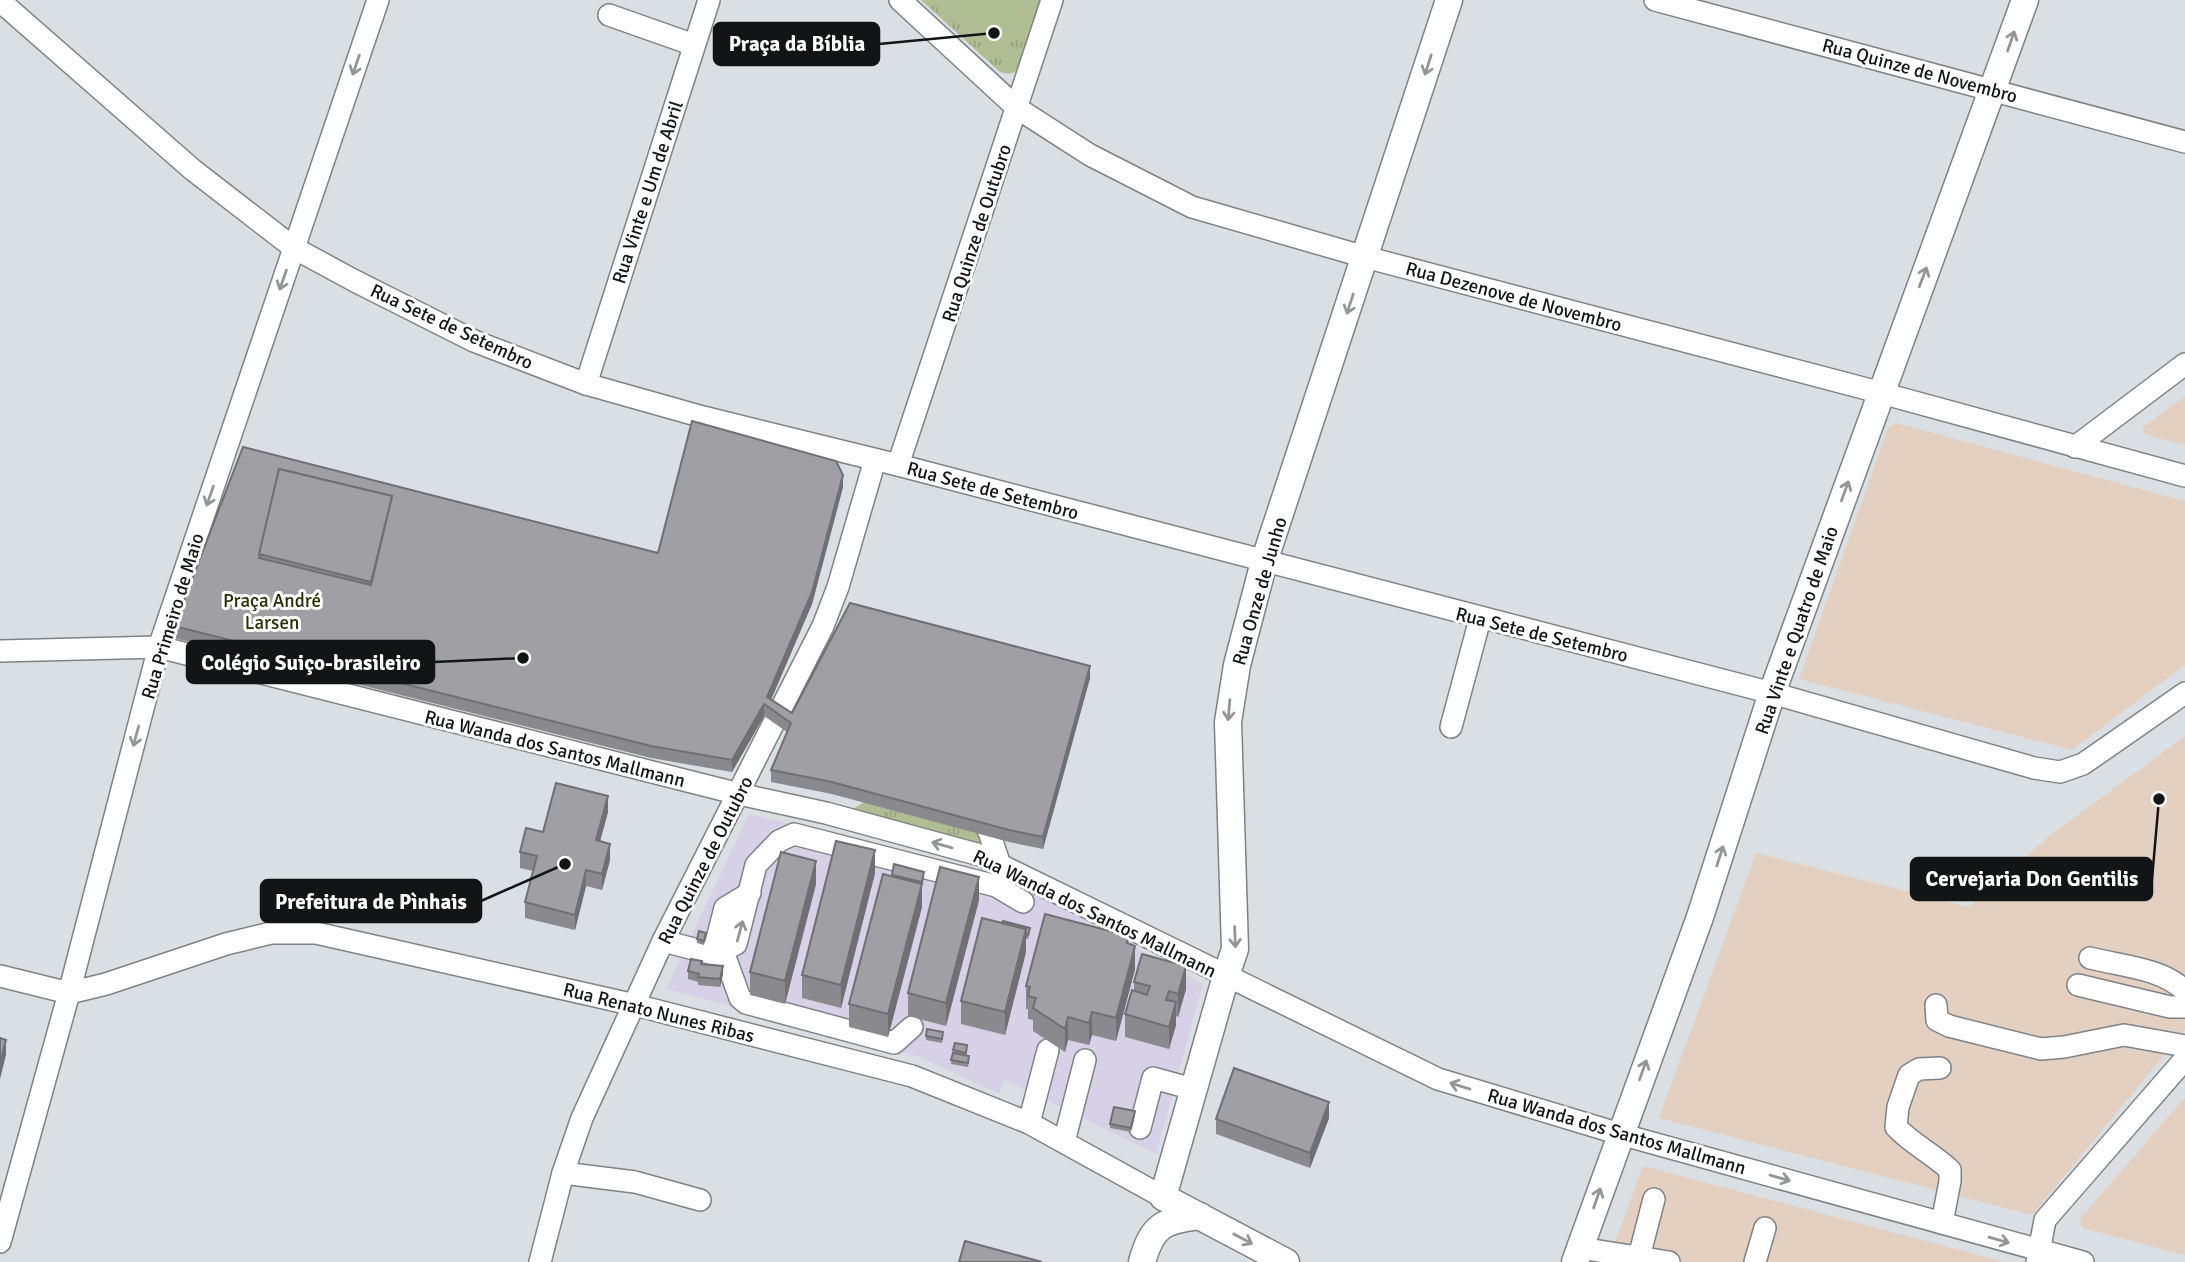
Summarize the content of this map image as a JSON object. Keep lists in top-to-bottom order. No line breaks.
{"streets":{"main road":["Rua Onze de Junho","Rua Vinte e Quatro de Maio","Rua Renato Nunes Ribas"],"street":["Rua Quinze de Novembro","Rua Vinte e Um de Abril","Rua Quinze de Outubro","Rua Dezenove de Novembro","Rua Sete de Setembro","Rua Primeiro de Maio","Rua Wanda dos Santos Mallmann"]},"crossings":[["Rua Quinze de Novembro","Rua Vinte e Quatro de Maio"],["Rua Vinte e Um de Abril","Rua Sete de Setembro"],["Rua Quinze de Outubro","Rua Dezenove de Novembro"],["Rua Quinze de Outubro","Rua Sete de Setembro"],["Rua Quinze de Outubro","Rua Wanda dos Santos Mallmann"],["Rua Quinze de Outubro","Rua Renato Nunes Ribas"],["Rua Dezenove de Novembro","Rua Onze de Junho"],["Rua Dezenove de Novembro","Rua Vinte e Quatro de Maio"],["Rua Sete de Setembro","Rua Onze de Junho"],["Rua Sete de Setembro","Rua Primeiro de Maio"],["Rua Sete de Setembro","Rua Vinte e Quatro de Maio"],["Rua Onze de Junho","Rua Wanda dos Santos Mallmann"],["Rua Onze de Junho","Rua Renato Nunes Ribas"],["Rua Primeiro de Maio","Rua Wanda dos Santos Mallmann"],["Rua Primeiro de Maio","Rua Renato Nunes Ribas"],["Rua Vinte e Quatro de Maio","Rua Wanda dos Santos Mallmann"]],"one_way":["Rua Onze de Junho","Rua Primeiro de Maio","Rua Vinte e Quatro de Maio"],"parks":["Praça André Larsen"],"places":["Praça da Bíblia","Colégio Suiço-brasileiro","Cervejaria Don Gentilis","Prefeitura de Pìnhais"]}
